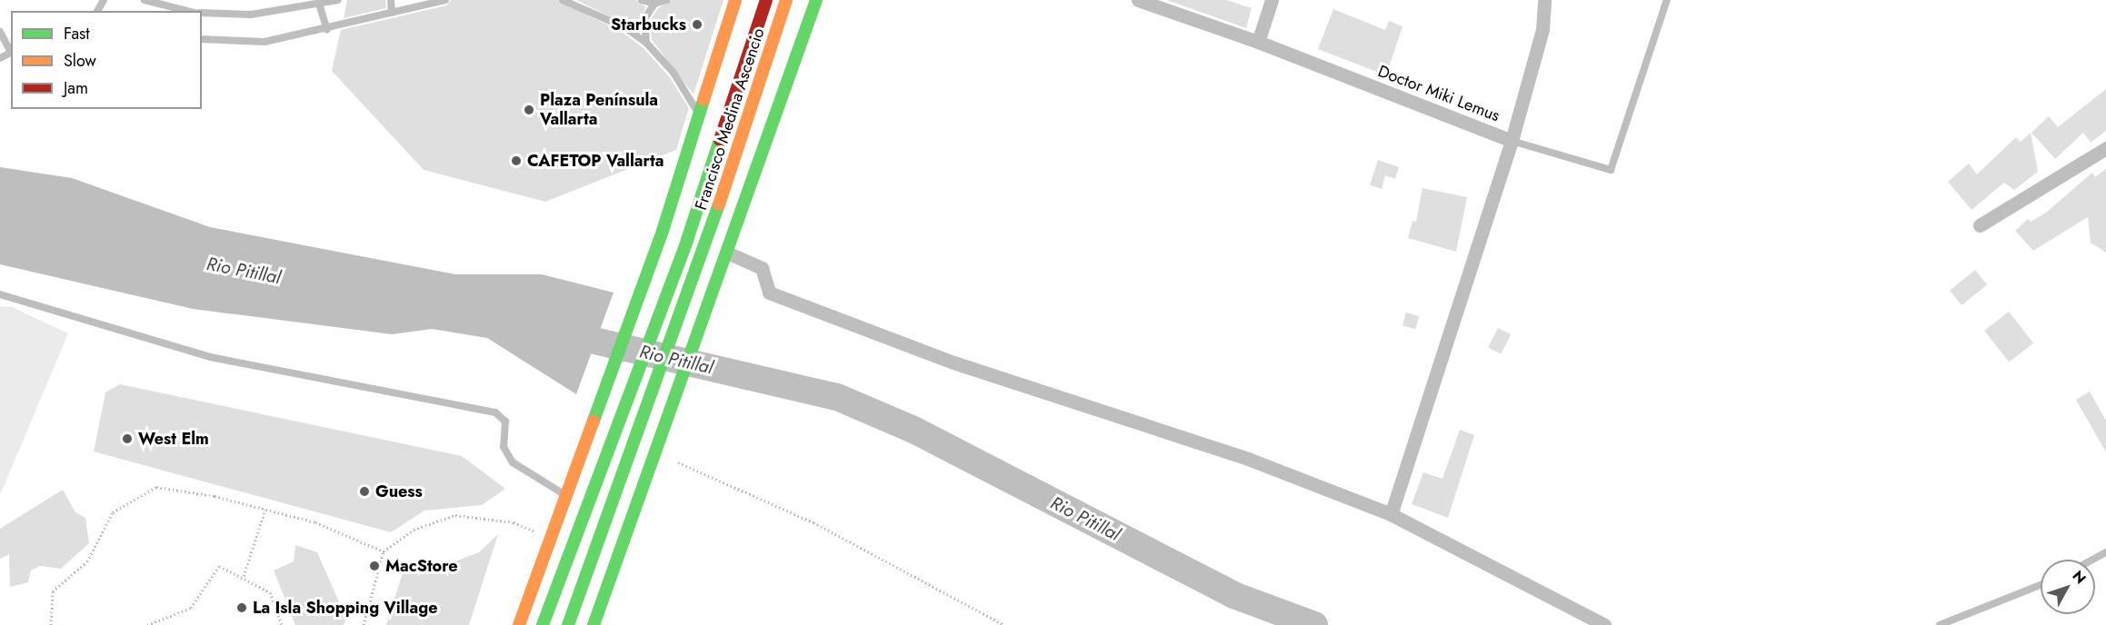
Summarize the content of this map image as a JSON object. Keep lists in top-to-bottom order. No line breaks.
{"streets":{"main road":["Francisco Medina Ascencio"],"street":["Doctor Miki Lemus"]},"water":["Rio Pitillal"],"places":["Starbucks","Plaza Península Vallarta","CAFETOP Vallarta","West Elm","Guess","MacStore","La Isla Shopping Village"],"legend":["Fast","Slow","Jam"],"north":"top right"}
